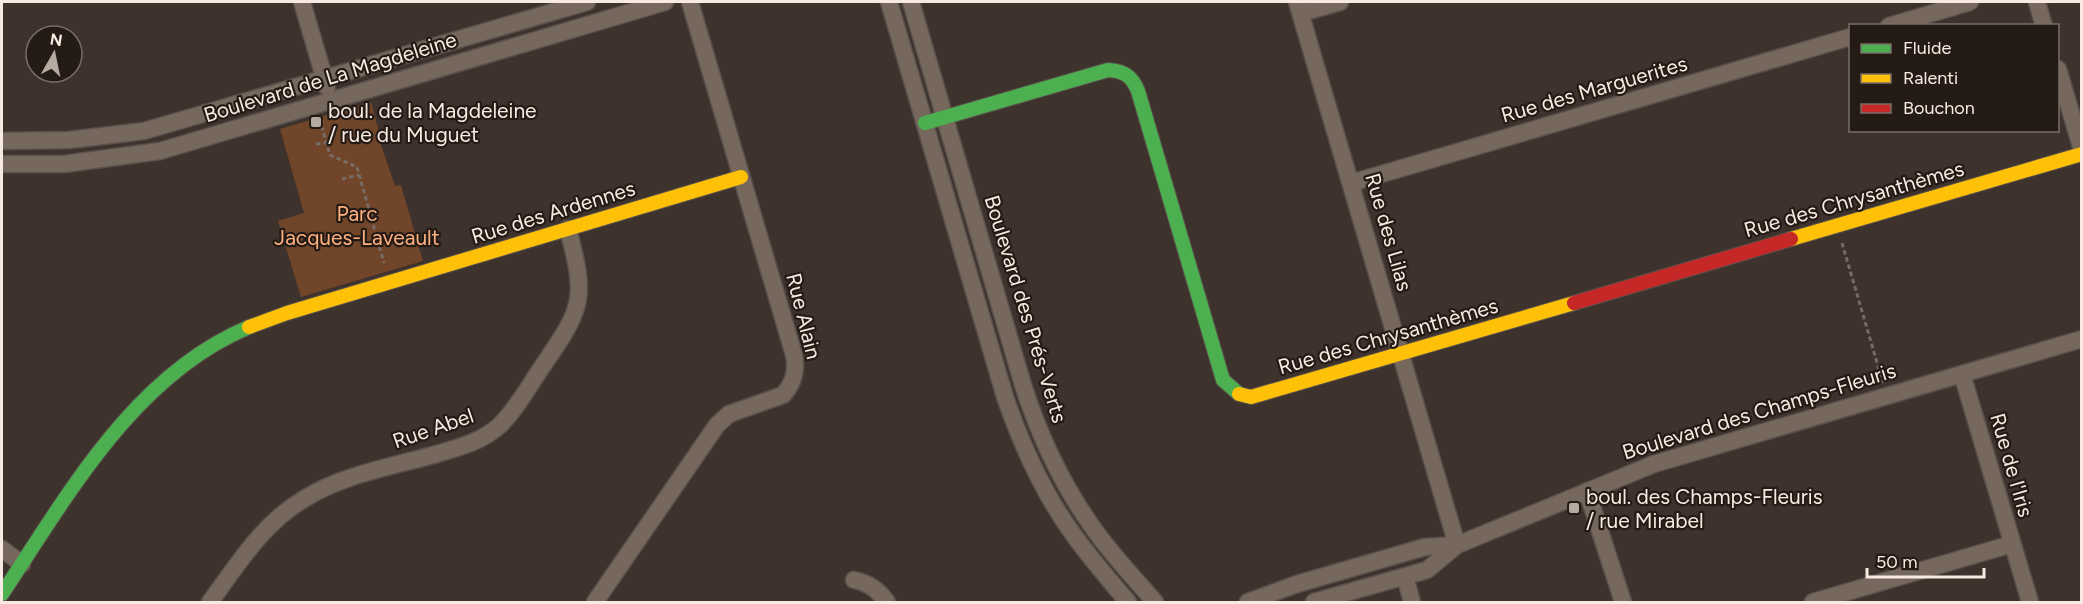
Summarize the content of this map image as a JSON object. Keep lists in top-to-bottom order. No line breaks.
{"streets":{"street":["Boulevard de La Magdeleine","Rue des Marguerites","Rue des Chrysanthèmes","Rue des Ardennes","Rue des Lilas","Boulevard des Prés-Verts","Rue Alain","Boulevard des Champs-Fleuris","Rue Abel","Rue de l'Iris"]},"crossings":[["Rue des Marguerites","Rue des Lilas"],["Rue des Chrysanthèmes","Rue des Lilas"],["Rue des Chrysanthèmes","Boulevard des Prés-Verts"],["Rue des Ardennes","Rue Alain"],["Rue des Ardennes","Rue Abel"],["Rue des Lilas","Boulevard des Champs-Fleuris"],["Boulevard des Champs-Fleuris","Rue de l'Iris"]],"parks":["Parc Jacques-Laveault"],"places":{"transit":["boul. de la Magdeleine / rue du Muguet","boul. des Champs-Fleuris / rue Mirabel"]},"legend":["Fluide","Ralenti","Bouchon"],"scale_bar":"50 m","north":"top"}
